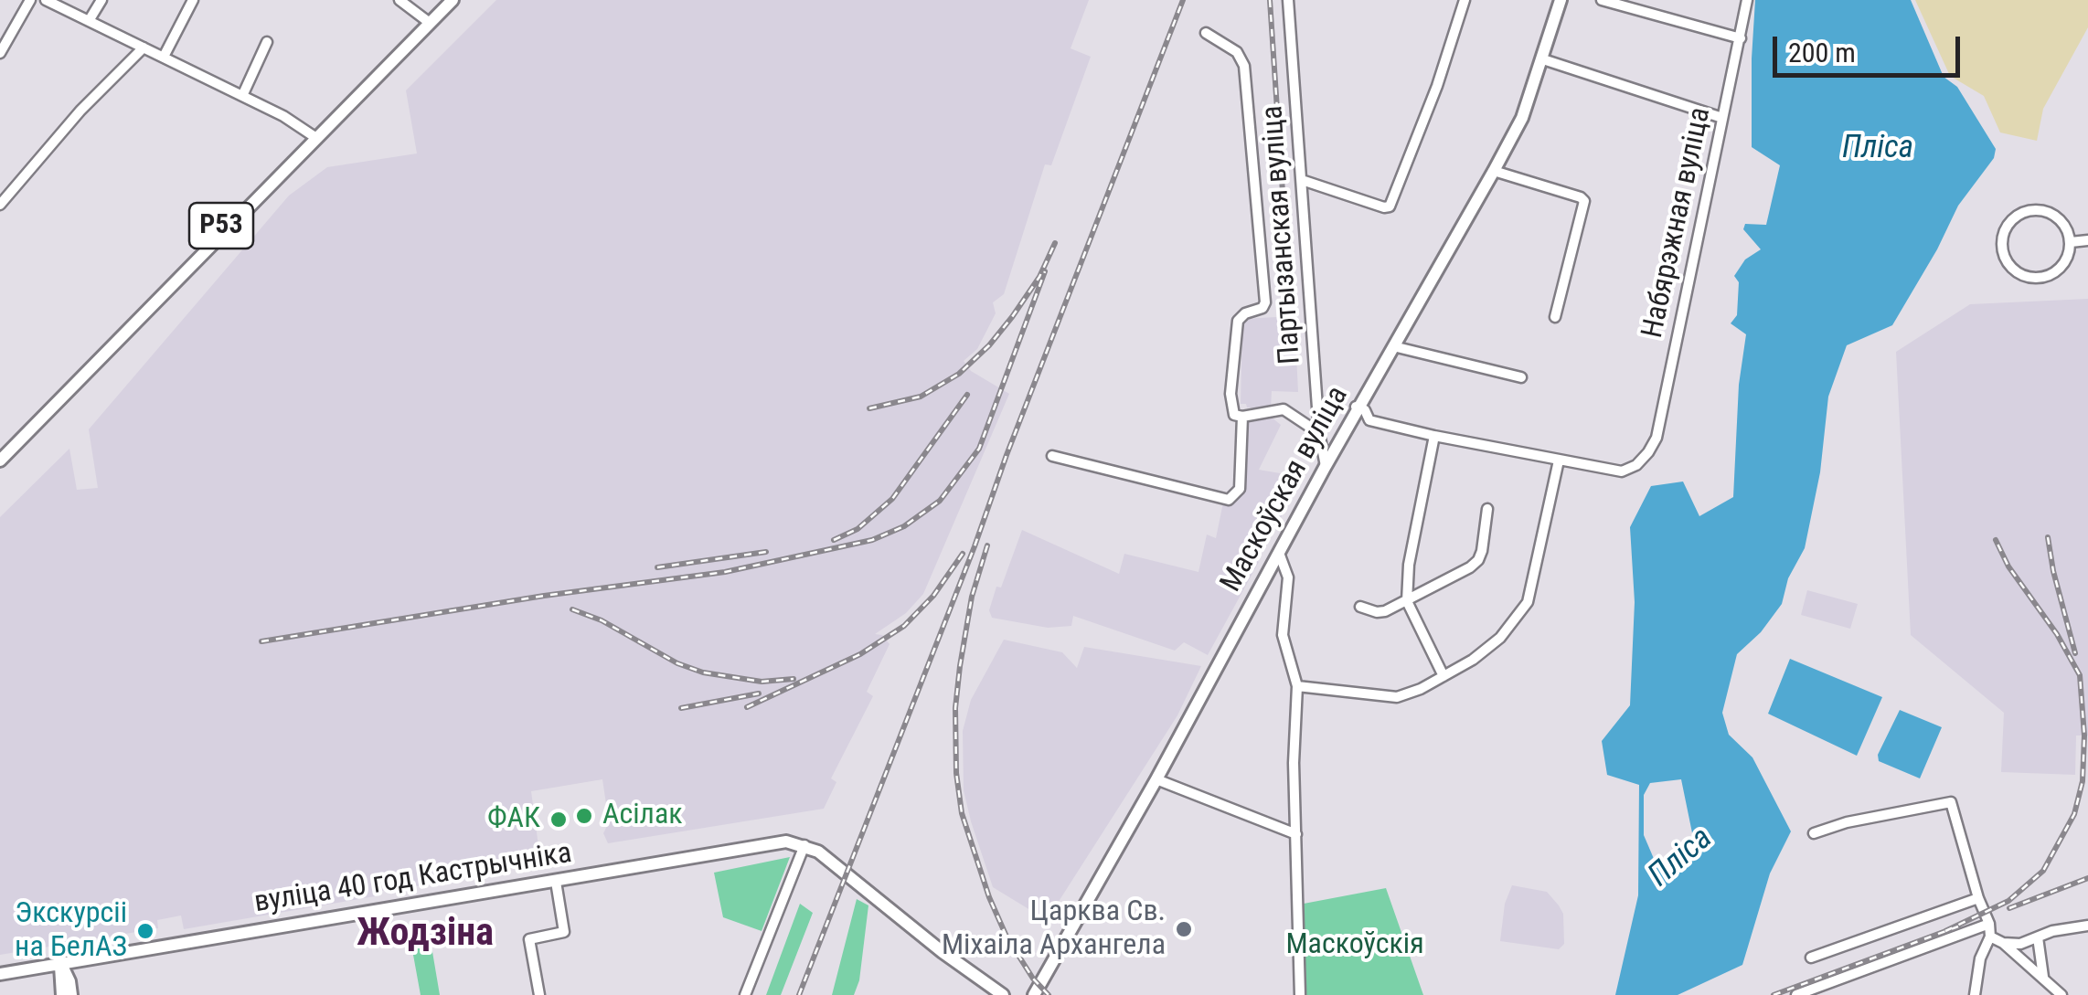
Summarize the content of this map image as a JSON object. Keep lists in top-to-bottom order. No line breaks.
{"streets":{"main road":["Р53","Маскоўская вуліца","вуліца 40 год Кастрычніка"],"street":["Набярэжная вуліца","Партызанская вуліца"]},"crossings":[["Партызанская вуліца","Маскоўская вуліца"]],"districts":["Жодзіна"],"water":["Пліса"],"parks":["Маскоўскія"],"places":["Асілак","ФАК","Царква Св. Міхаіла Архангела","Экскурсіі на БелАЗ"],"scale_bar":"200 m"}
